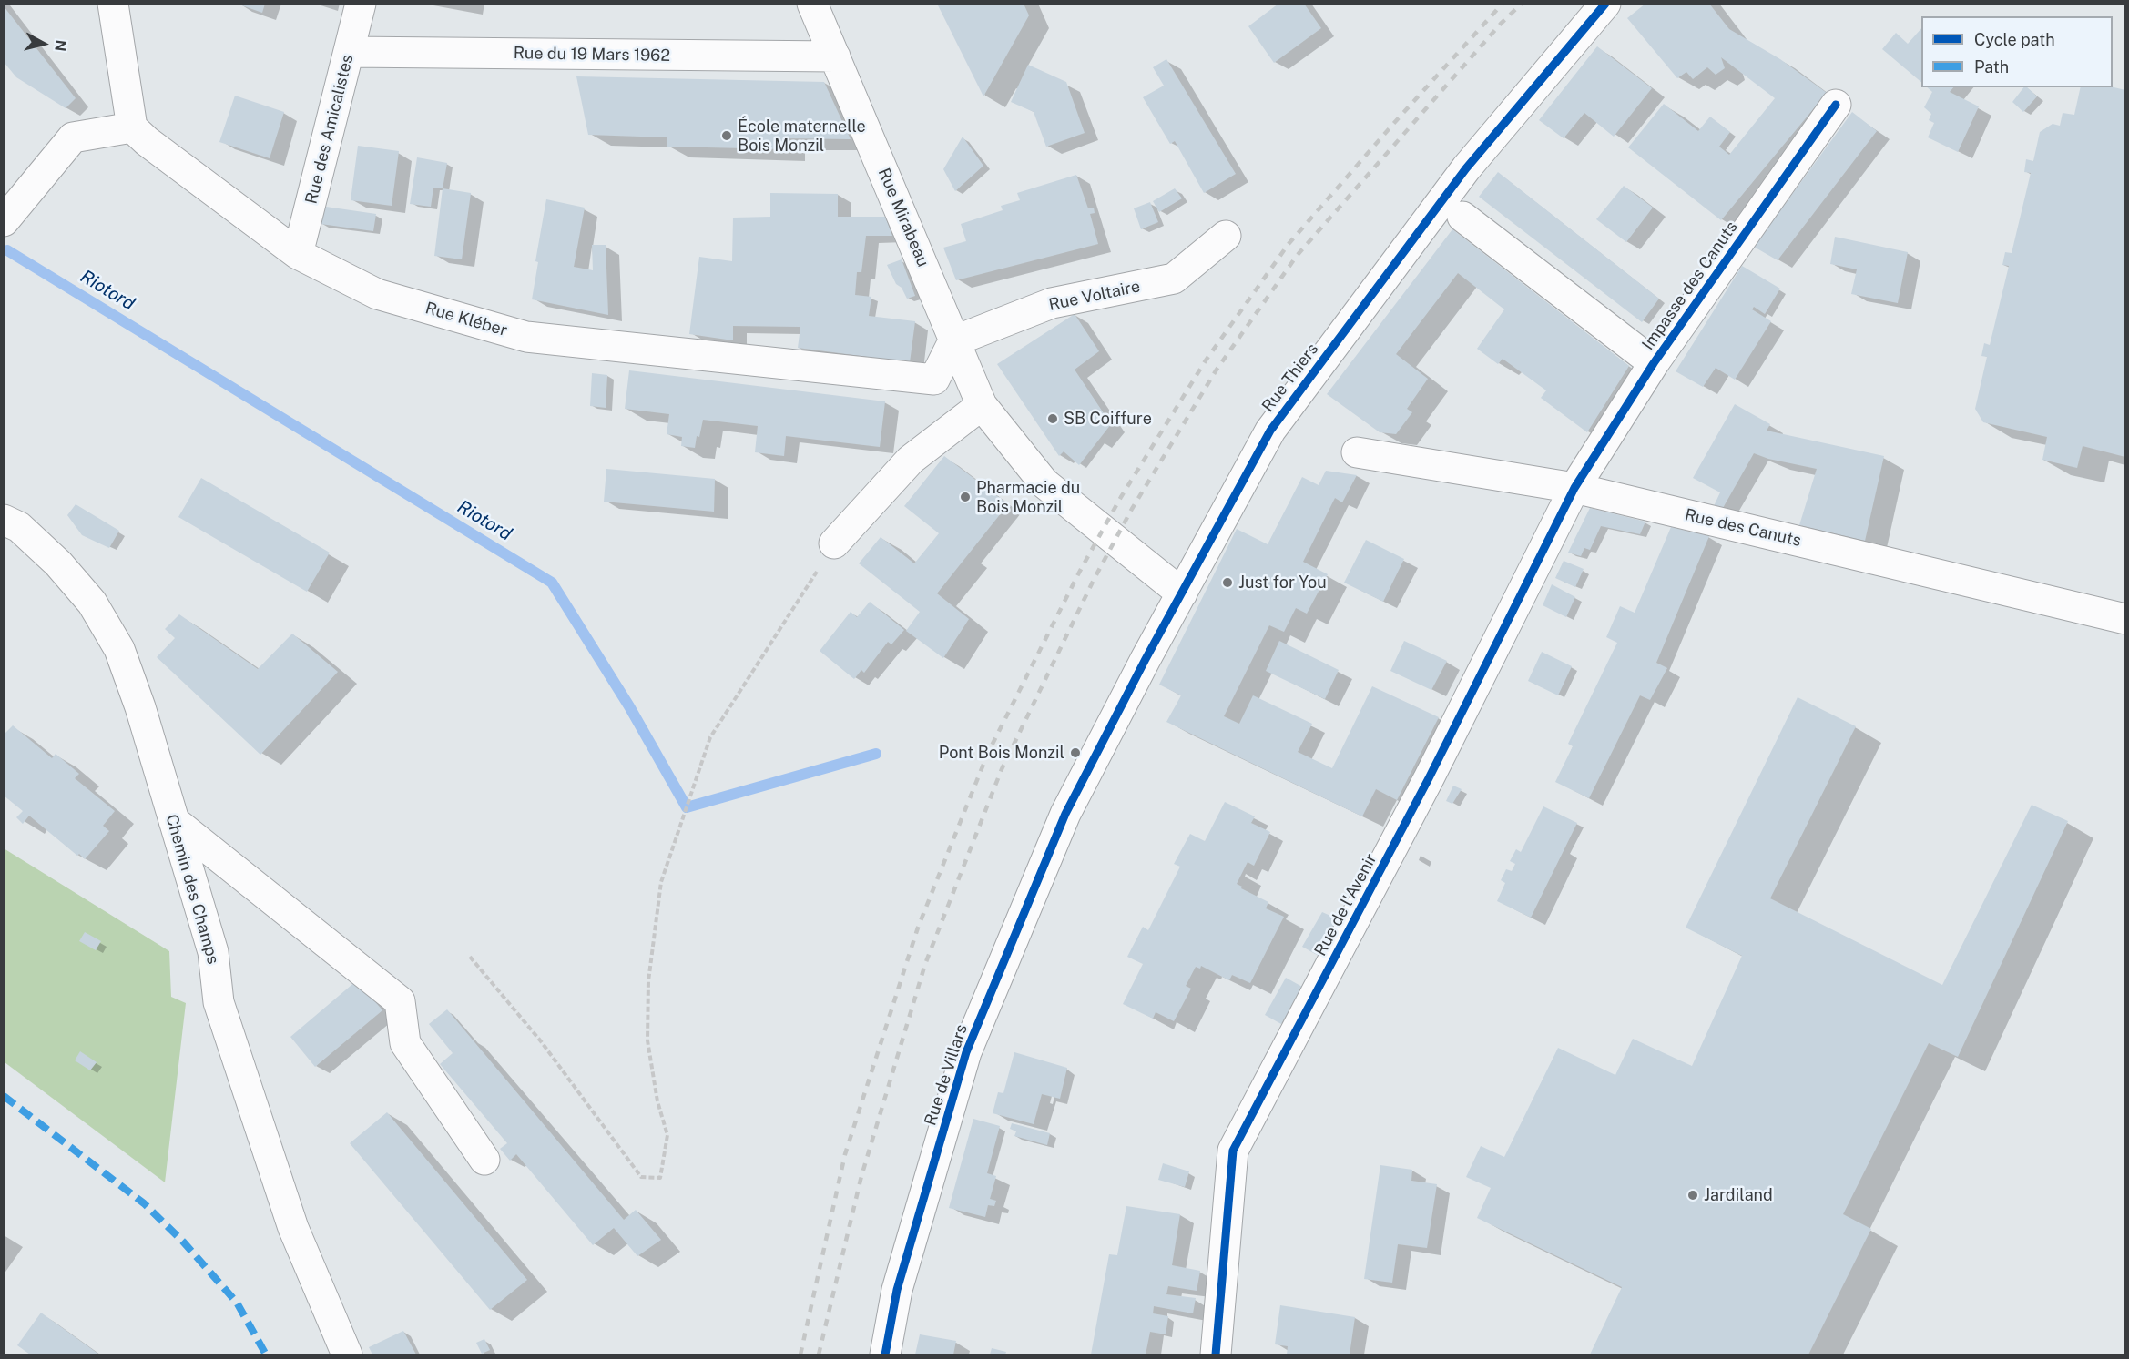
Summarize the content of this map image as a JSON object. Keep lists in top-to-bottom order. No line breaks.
{"streets":{"street":["Rue du 19 Mars 1962","Rue des Amicalistes","Rue Mirabeau","Impasse des Canuts","Rue Voltaire","Rue Kléber","Rue Thiers","Rue des Canuts","Chemin des Champs","Rue de l'Avenir","Rue de Villars"]},"crossings":[["Rue du 19 Mars 1962","Rue des Amicalistes"],["Rue du 19 Mars 1962","Rue Mirabeau"],["Rue des Amicalistes","Rue Kléber"],["Rue Mirabeau","Rue Voltaire"],["Rue Mirabeau","Rue Kléber"],["Rue Mirabeau","Rue Thiers"],["Impasse des Canuts","Rue des Canuts"],["Impasse des Canuts","Rue de l'Avenir"],["Rue Voltaire","Rue Kléber"],["Rue Thiers","Rue de Villars"],["Rue des Canuts","Rue de l'Avenir"]],"water":["Riotord"],"places":["École maternelle Bois Monzil","SB Coiffure","Pharmacie du Bois Monzil","Just for You","Pont Bois Monzil","Jardiland"],"legend":["Cycle path","Path"],"north":"right"}
